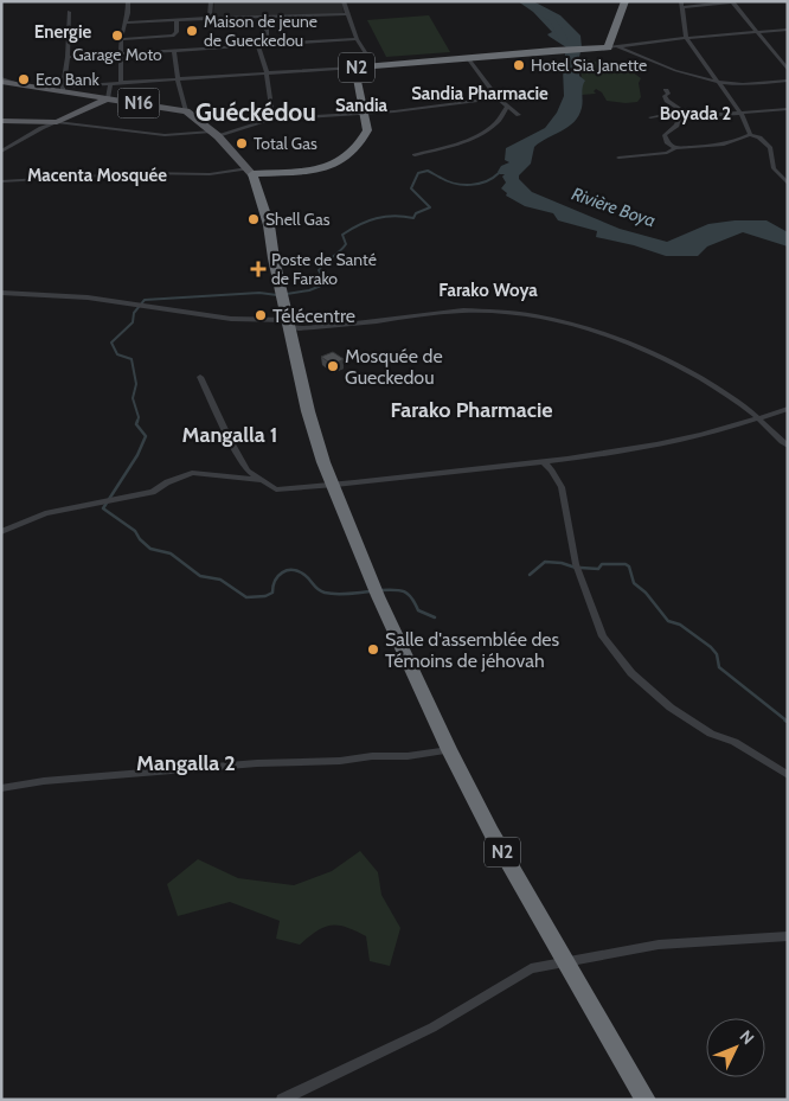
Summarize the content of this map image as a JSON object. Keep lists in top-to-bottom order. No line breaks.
{"streets":{"highway":["N2"],"main road":["N16"]},"crossings":[["N2","N16"]],"districts":["Energie","Sandia Pharmacie","Sandia","Guéckédou","Boyada 2","Macenta Mosquée","Farako Woya","Farako Pharmacie","Mangalla 1","Mangalla 2"],"water":["Rivière Boya"],"places":{"other":["Maison de jeune de Gueckedou","Garage Moto","Hotel Sia Janette","Eco Bank","Total Gas","Shell Gas","Télécentre","Mosquée de Gueckedou","Salle d'assemblée des Témoins de jéhovah"],"health":["Poste de Santé de Farako"]},"north":"top right"}
